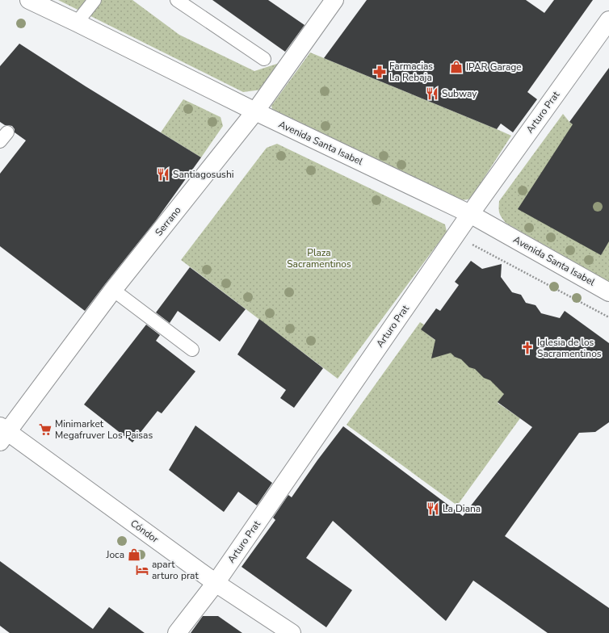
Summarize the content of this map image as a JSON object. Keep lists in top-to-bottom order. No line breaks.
{"streets":{"street":["Arturo Prat","Avenida Santa Isabel","Serrano","Cóndor"]},"crossings":[["Arturo Prat","Avenida Santa Isabel"],["Arturo Prat","Cóndor"],["Avenida Santa Isabel","Serrano"],["Serrano","Cóndor"]],"parks":["Plaza Sacramentinos"],"places":{"shop":["IPAR Garage","Joca"],"pharmacy":["Farmacias La Rebaja"],"restaurant":["Subway","Santiagosushi","La Diana"],"church":["Iglesia de los Sacramentinos"],"supermarket":["Minimarket Megafruver Los Paisas"],"hotel":["apart arturo prat"]}}
